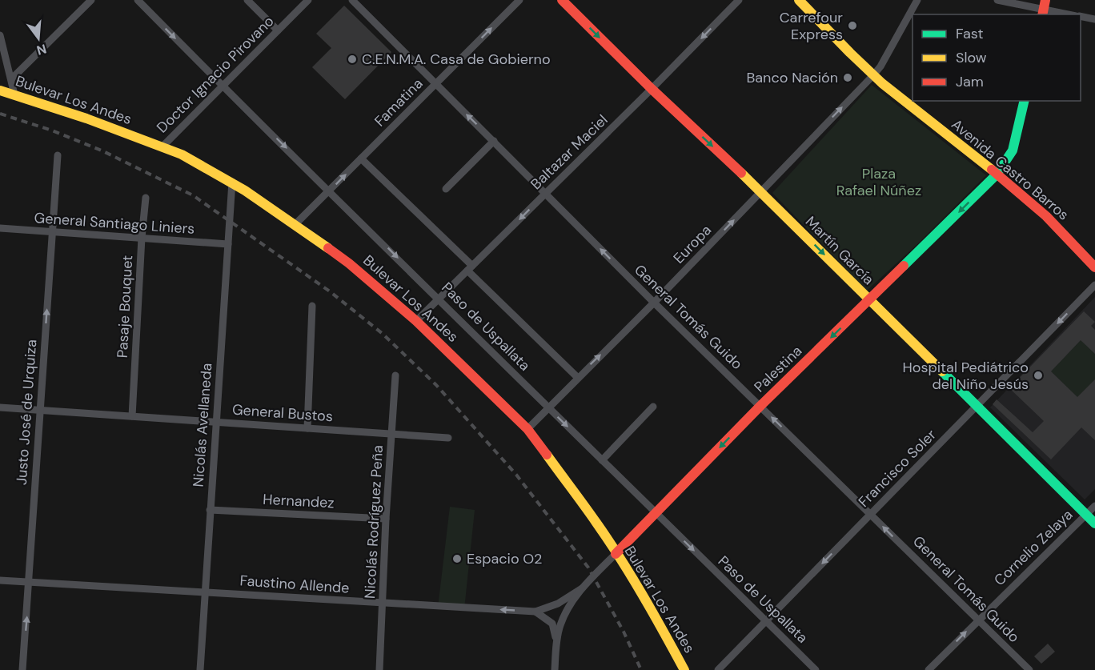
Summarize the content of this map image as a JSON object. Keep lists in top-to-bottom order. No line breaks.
{"streets":{"main road":["Bulevar Los Andes","Avenida Castro Barros","Martín García","Palestina"],"street":["Doctor Ignacio Pirovano","Famatina","Baltazar Maciel","General Santiago Liniers","Europa","Pasaje Bouquet","General Tomás Guido","Paso de Uspallata","Justo José de Urquiza","General Bustos","Nicolás Avellaneda","Francisco Soler","Hernandez","Nicolás Rodríguez Peña","Cornelio Zelaya","Faustino Allende"]},"crossings":[["Doctor Ignacio Pirovano","Bulevar Los Andes"],["Doctor Ignacio Pirovano","Paso de Uspallata"],["Bulevar Los Andes","Famatina"],["Bulevar Los Andes","Baltazar Maciel"],["Bulevar Los Andes","Europa"],["Bulevar Los Andes","Palestina"],["Bulevar Los Andes","Nicolás Avellaneda"],["Famatina","General Tomás Guido"],["Famatina","Paso de Uspallata"],["Baltazar Maciel","Martín García"],["Baltazar Maciel","General Tomás Guido"],["Baltazar Maciel","Paso de Uspallata"],["Avenida Castro Barros","Europa"],["Avenida Castro Barros","Palestina"],["General Santiago Liniers","Pasaje Bouquet"],["General Santiago Liniers","Justo José de Urquiza"],["General Santiago Liniers","Nicolás Avellaneda"],["Europa","Martín García"],["Europa","General Tomás Guido"],["Europa","Paso de Uspallata"],["Martín García","Palestina"],["Martín García","Francisco Soler"],["Martín García","Cornelio Zelaya"],["Pasaje Bouquet","General Bustos"],["General Tomás Guido","Palestina"],["General Tomás Guido","Francisco Soler"],["General Tomás Guido","Cornelio Zelaya"],["Paso de Uspallata","Palestina"],["Paso de Uspallata","Francisco Soler"],["Palestina","Faustino Allende"],["Justo José de Urquiza","General Bustos"],["Justo José de Urquiza","Faustino Allende"],["General Bustos","Nicolás Avellaneda"],["General Bustos","Nicolás Rodríguez Peña"],["Nicolás Avellaneda","Hernandez"],["Nicolás Avellaneda","Faustino Allende"],["Hernandez","Nicolás Rodríguez Peña"],["Nicolás Rodríguez Peña","Faustino Allende"]],"one_way":["Famatina","Baltazar Maciel","Europa","Martín García","General Tomás Guido","Paso de Uspallata","Palestina","Justo José de Urquiza","Francisco Soler"],"parks":["Plaza Rafael Núñez"],"places":["Carrefour Express","C.E.N.M.A. Casa de Gobierno","Banco Nación","Hospital Pediátrico del Niño Jesús","Espacio O2"],"legend":["Fast","Slow","Jam"],"north":"bottom"}
